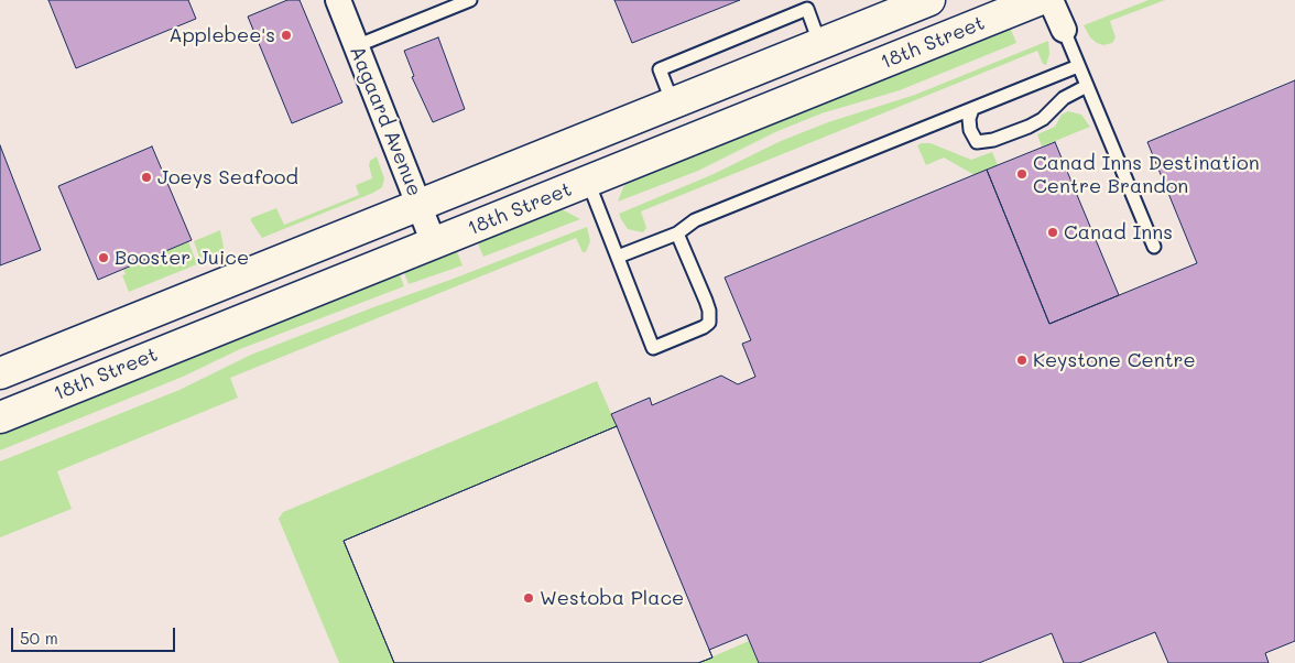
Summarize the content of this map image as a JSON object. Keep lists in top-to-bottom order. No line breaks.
{"streets":{"main road":["18th Street"],"street":["Aagaard Avenue"]},"crossings":[["18th Street","Aagaard Avenue"]],"places":["Applebee's","Canad Inns Destination Centre Brandon","Joeys Seafood","Canad Inns","Booster Juice","Keystone Centre","Westoba Place"],"scale_bar":"50 m"}
